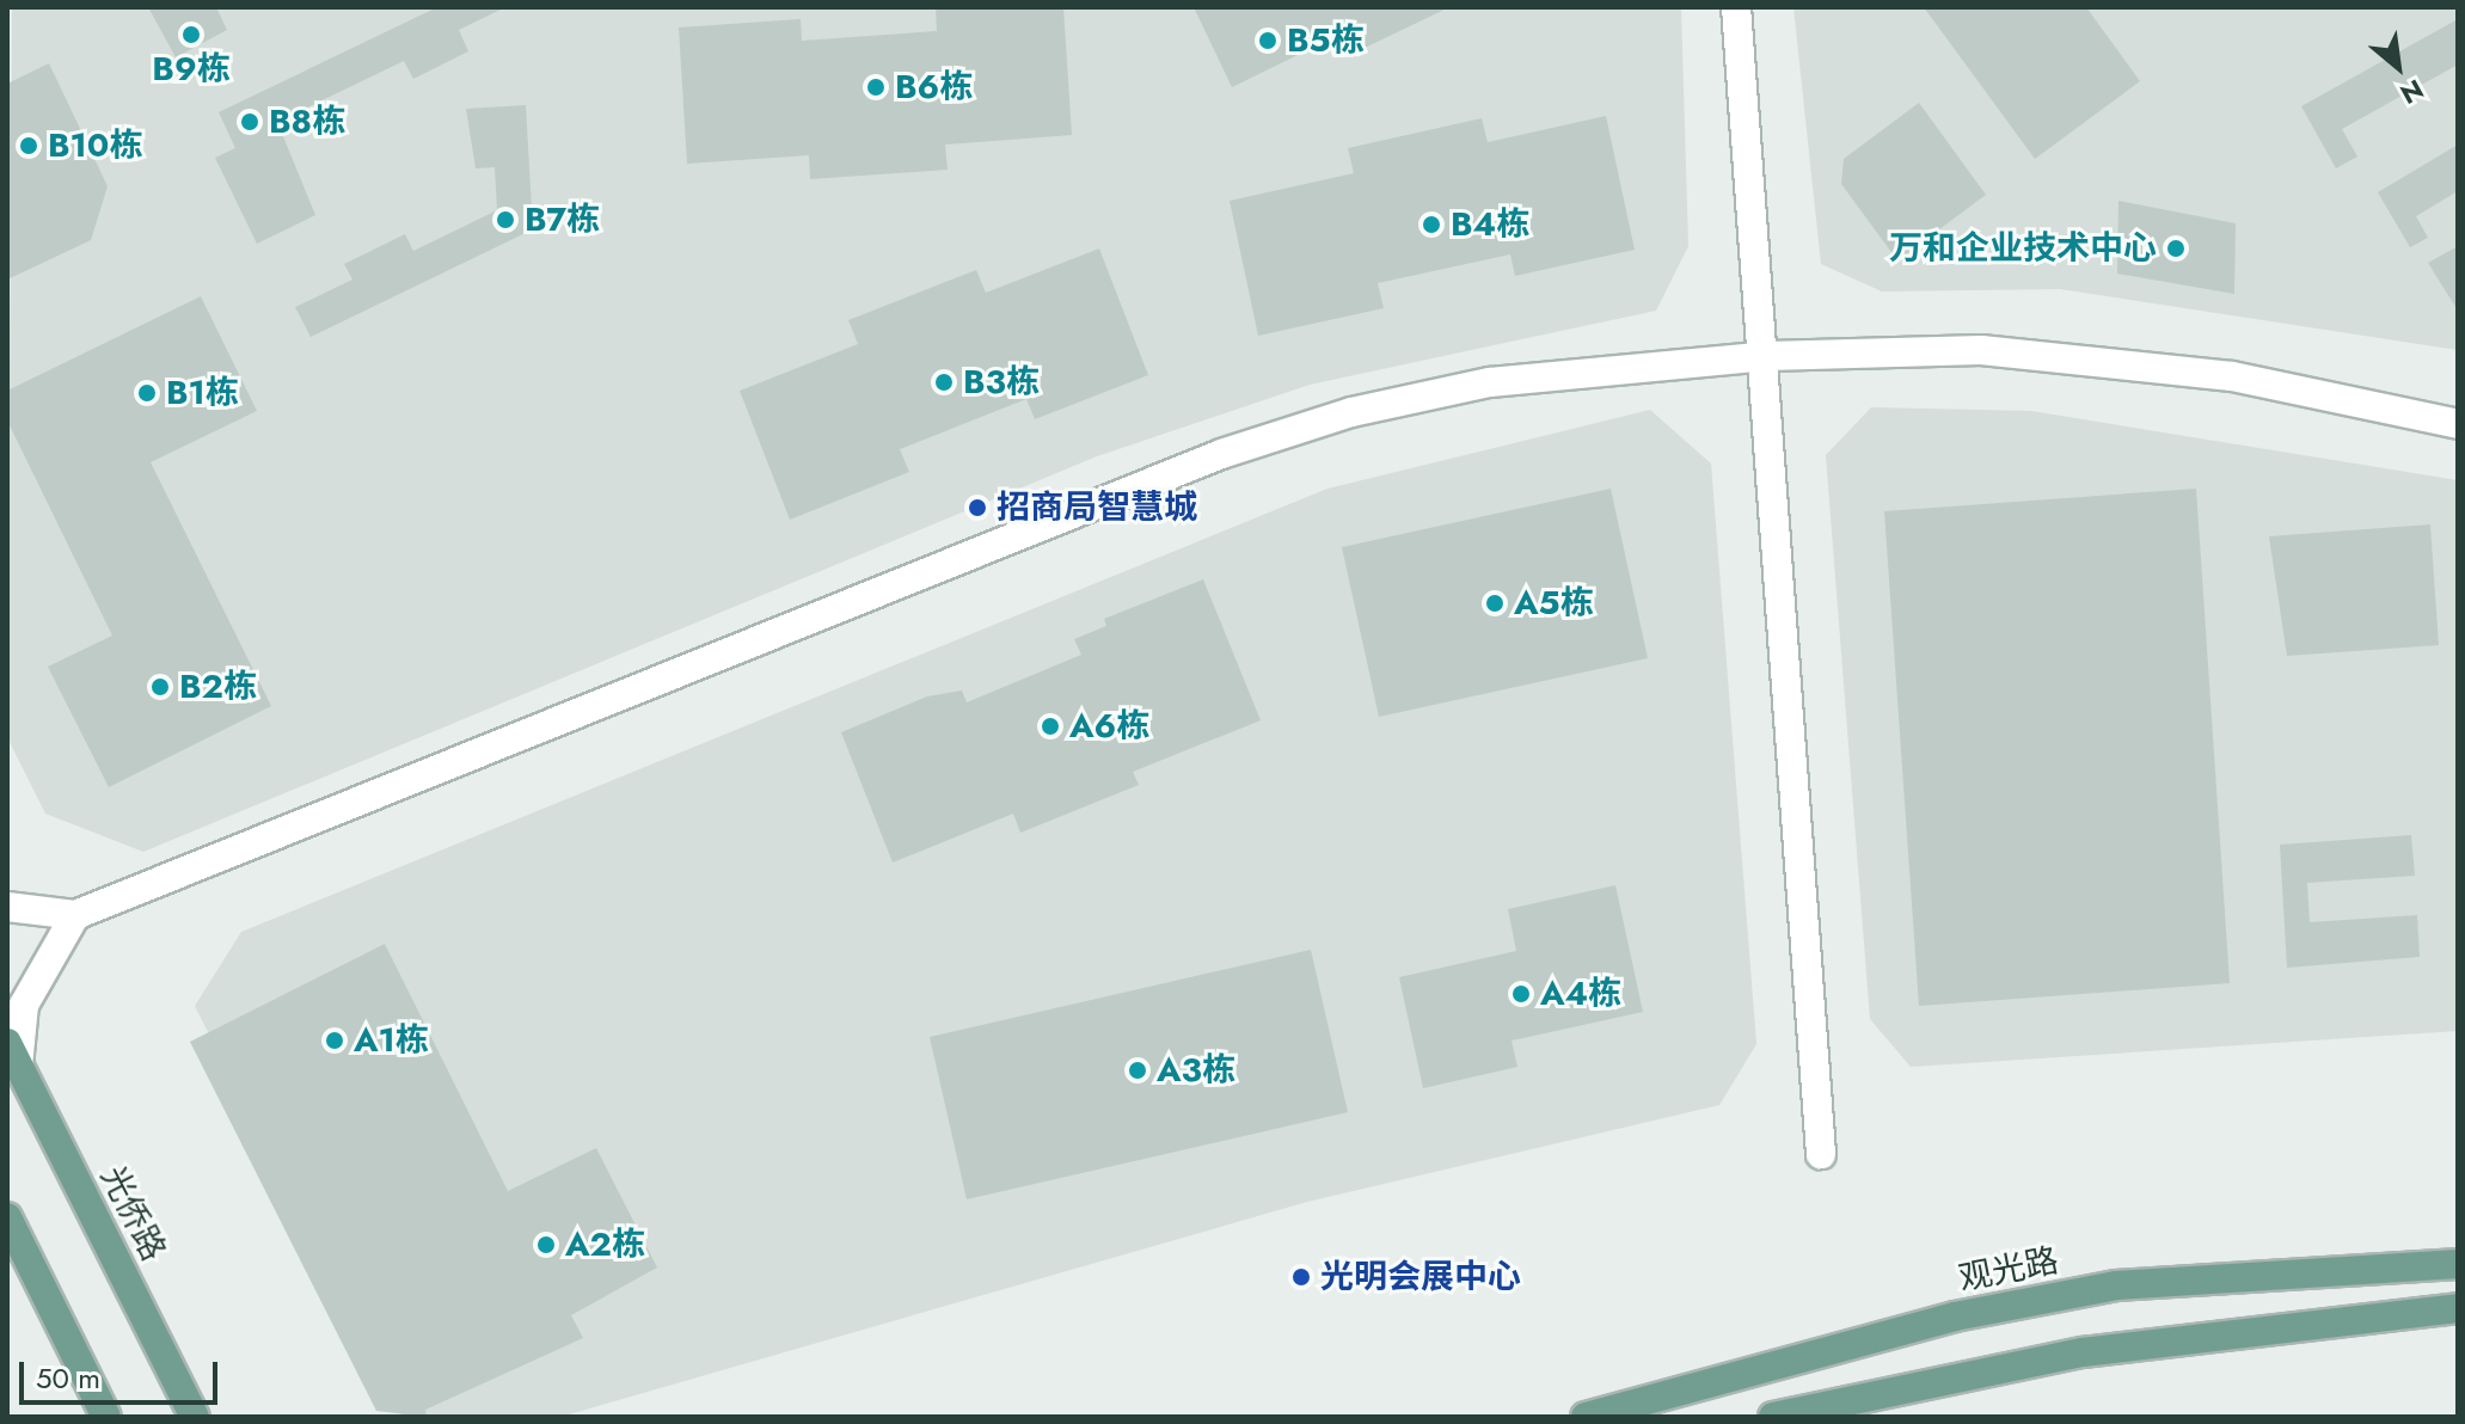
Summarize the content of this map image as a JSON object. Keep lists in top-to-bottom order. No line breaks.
{"streets":{"main road":["光侨路","观光路"]},"places":["B9栋","B5栋","B6栋","B8栋","B10栋","B7栋","B4栋","万和企业技术中心","B3栋","B1栋","招商局智慧城","A5栋","B2栋","A6栋","A4栋","A1栋","A3栋","A2栋","光明会展中心"],"scale_bar":"50 m","north":"bottom right"}
